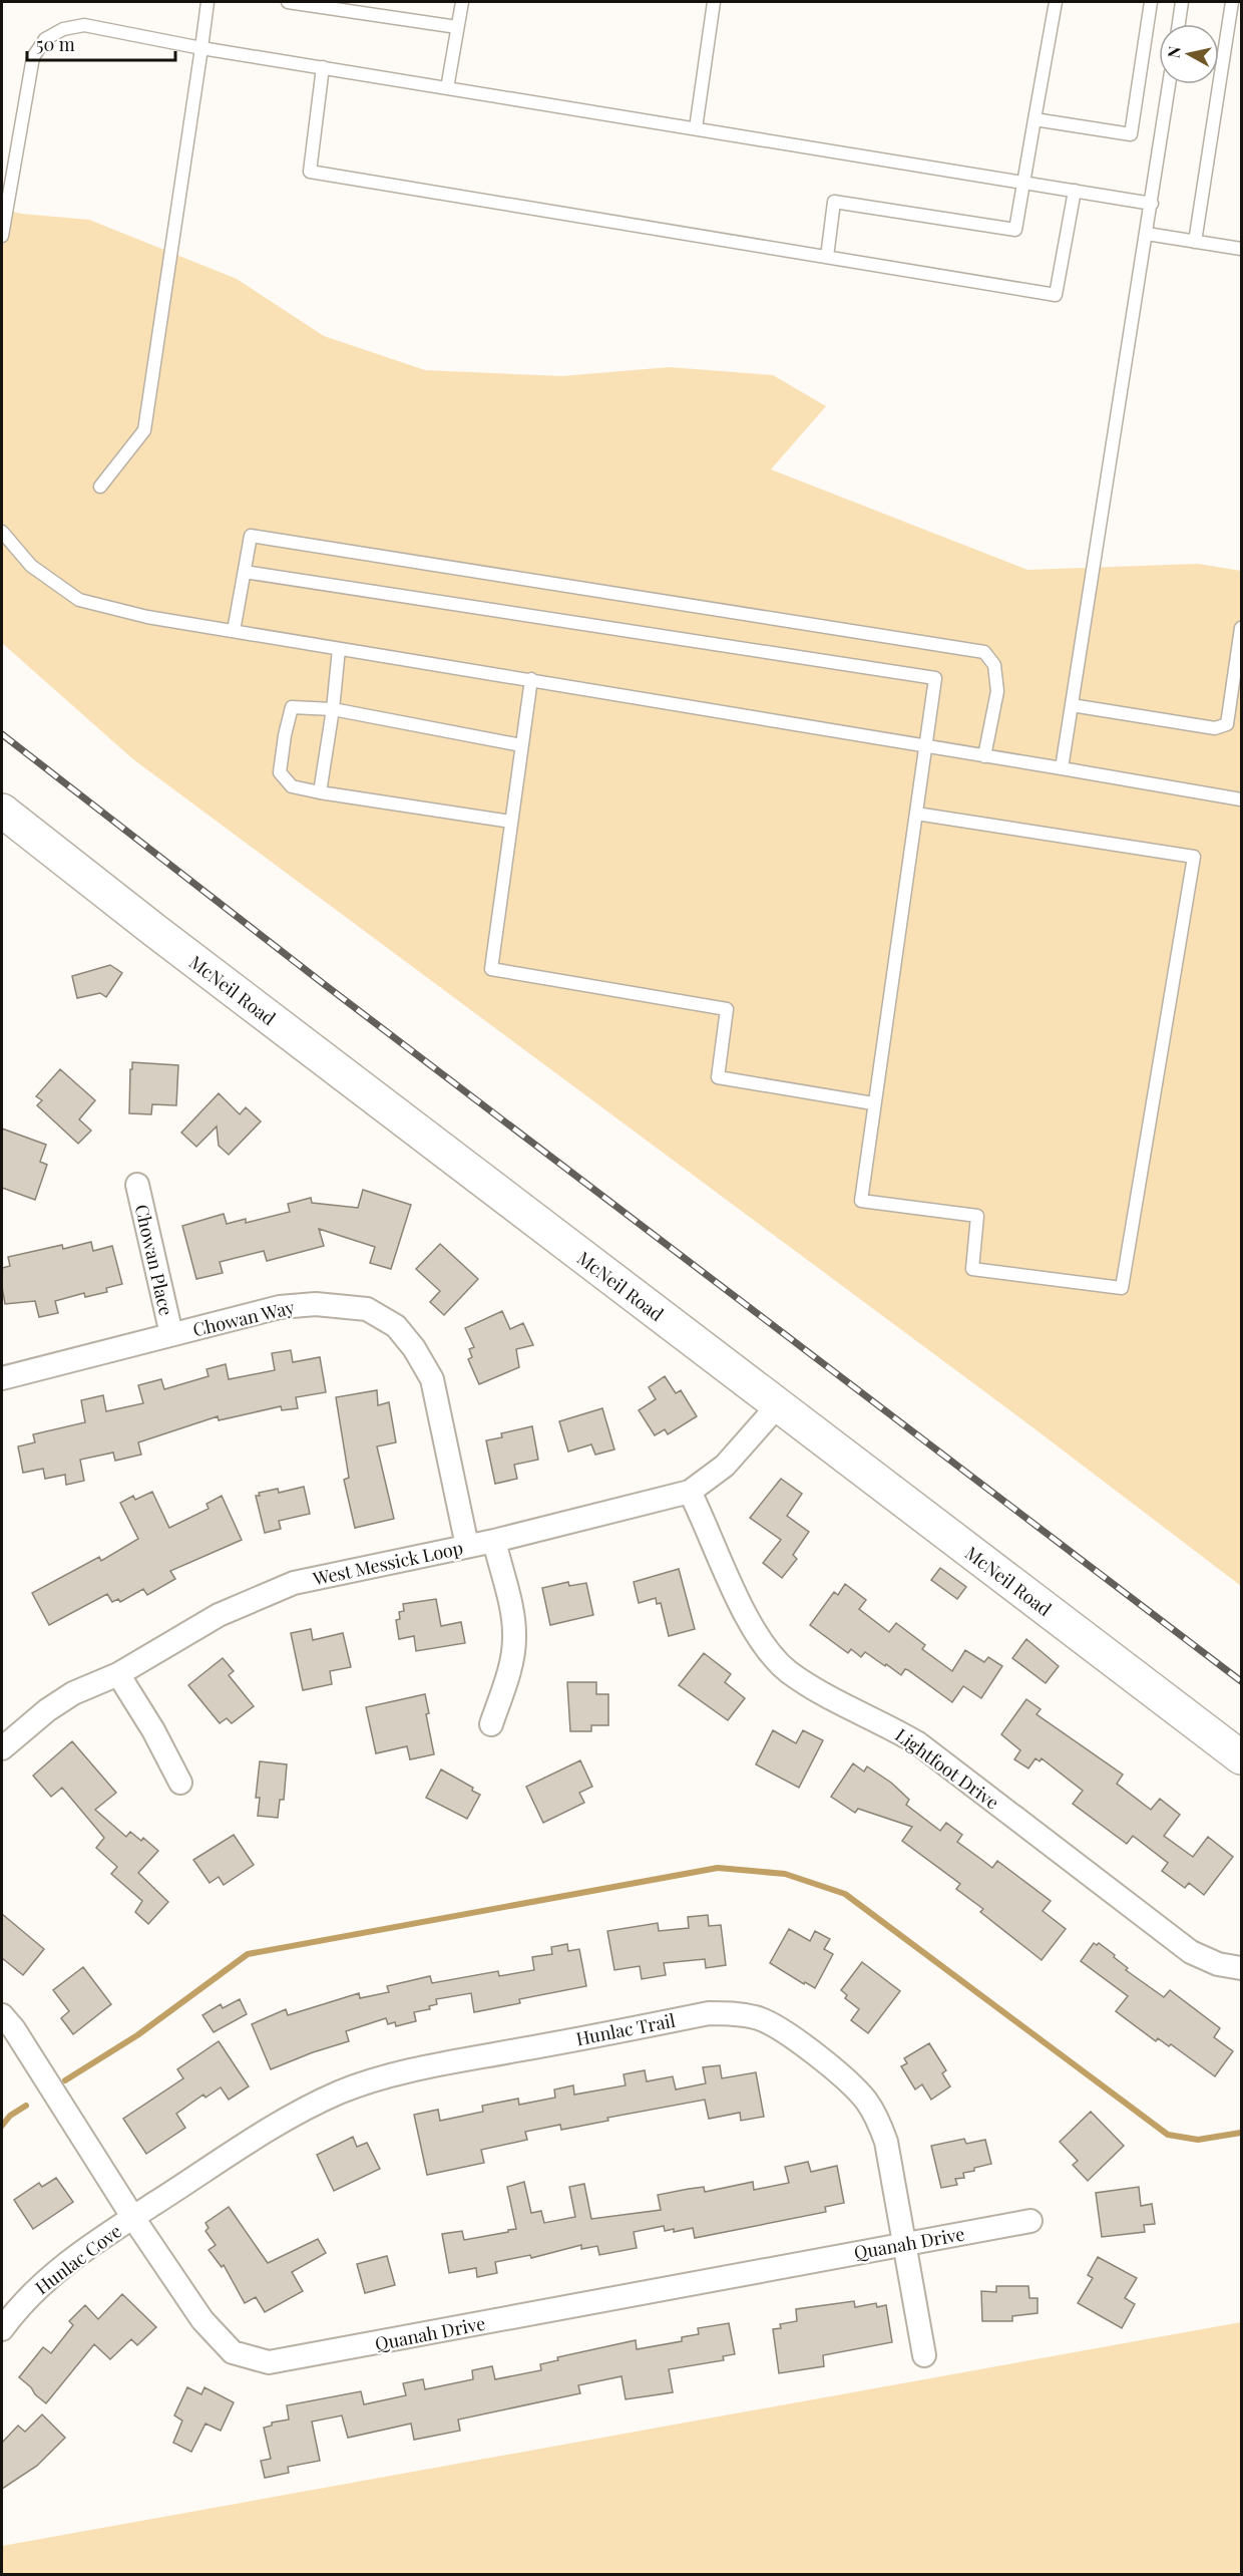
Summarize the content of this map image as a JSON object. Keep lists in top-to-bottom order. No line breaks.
{"streets":{"main road":["McNeil Road"],"street":["Chowan Place","Chowan Way","West Messick Loop","Lightfoot Drive","Hunlac Trail","Quanah Drive","Hunlac Cove"]},"crossings":[["McNeil Road","West Messick Loop"],["Chowan Place","Chowan Way"],["Chowan Way","West Messick Loop"],["West Messick Loop","Lightfoot Drive"],["Hunlac Trail","Quanah Drive"],["Hunlac Trail","Hunlac Cove"],["Quanah Drive","Hunlac Cove"]],"scale_bar":"50 m","north":"left"}
